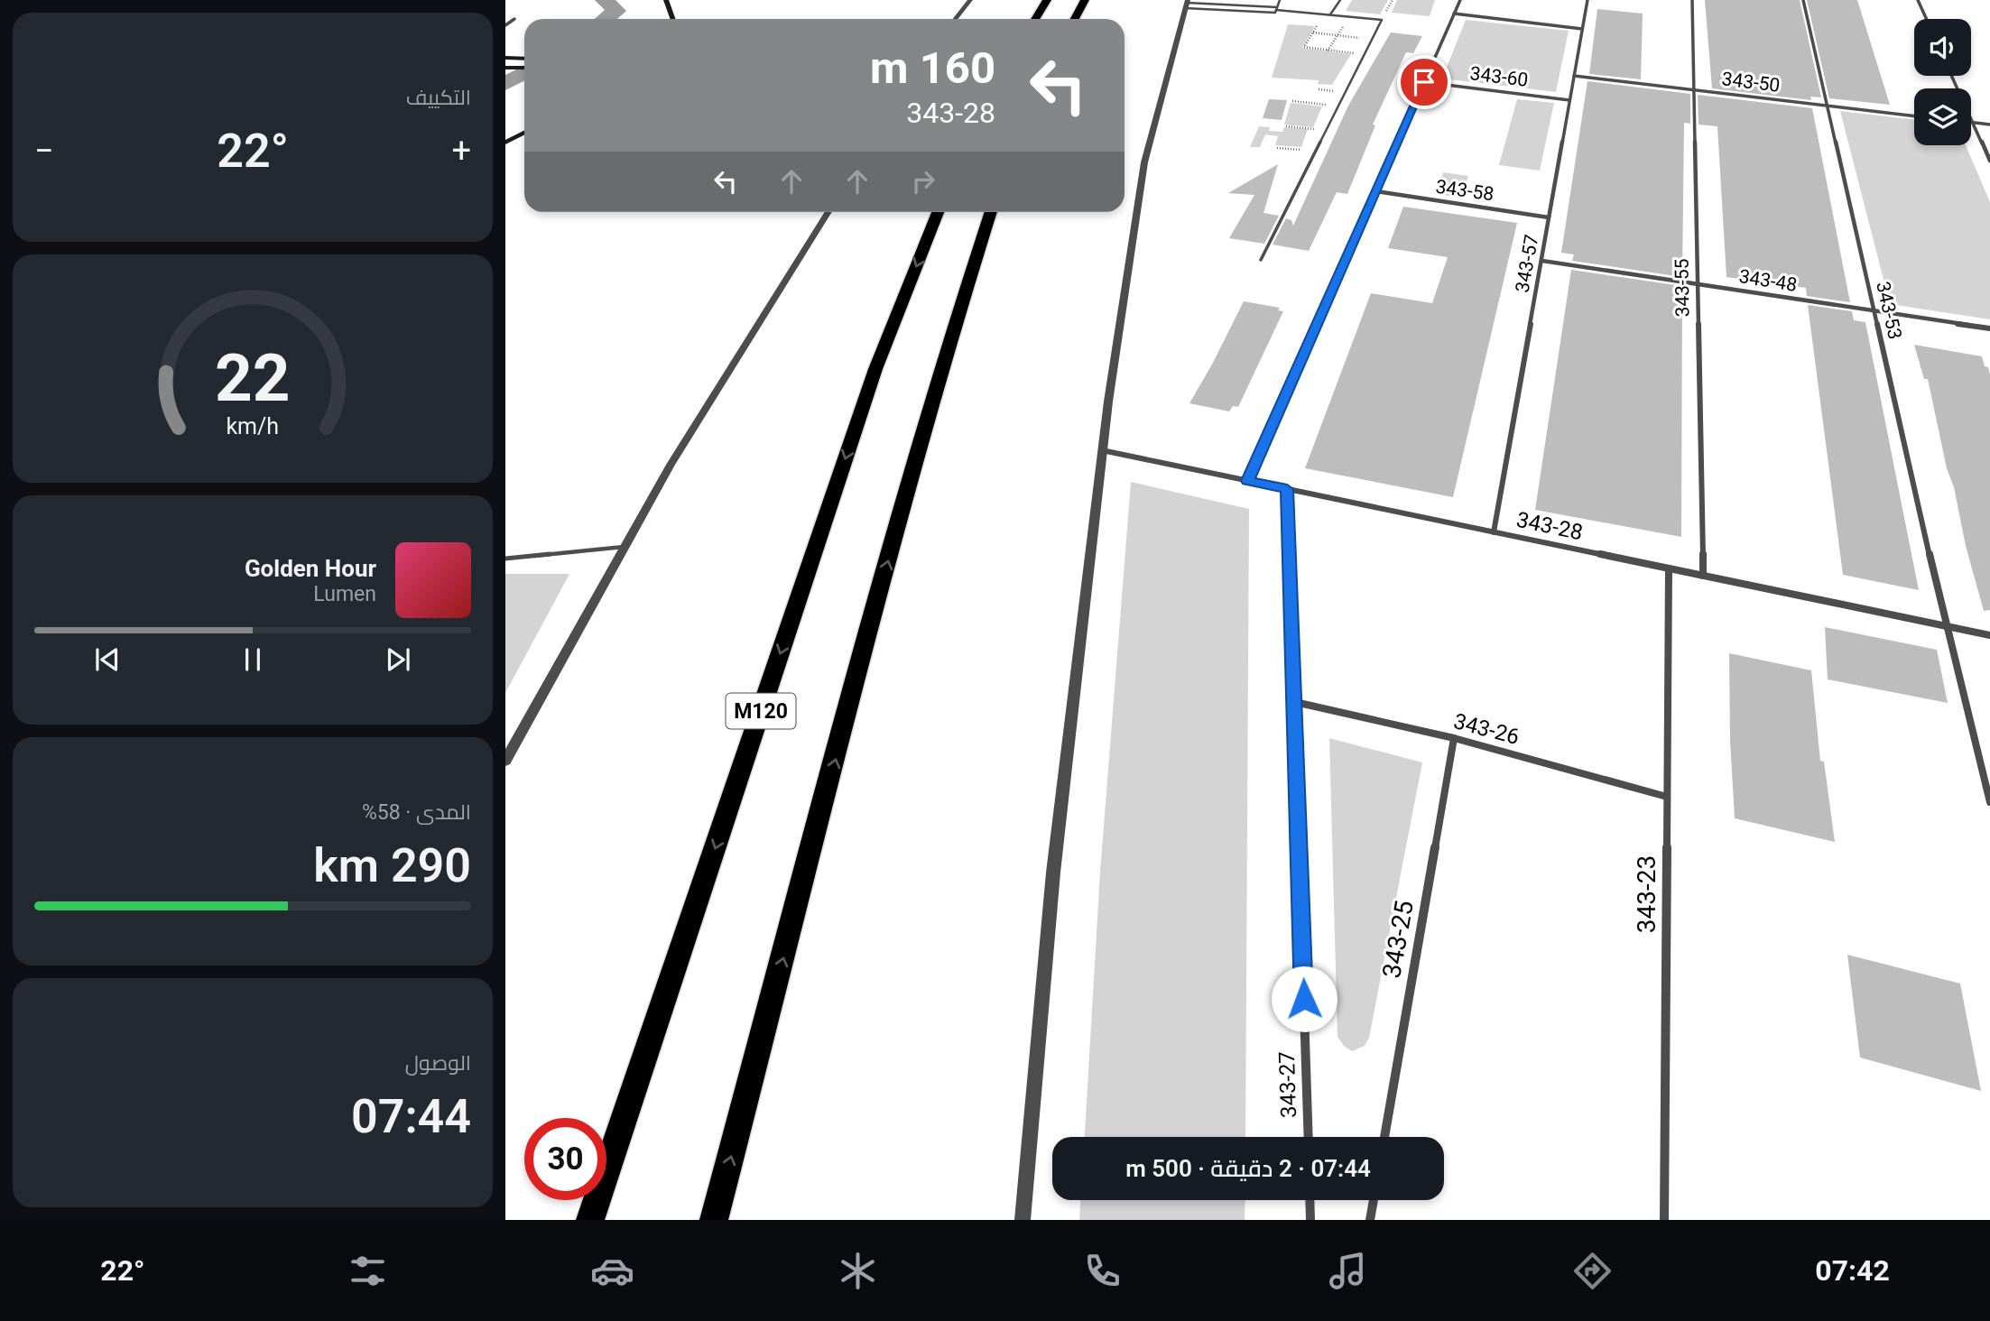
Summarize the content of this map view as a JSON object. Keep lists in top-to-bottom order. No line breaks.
{"streets":{"highway":["M120"],"street":["343-60","343-50","343-58","343-57","343-48","343-55","343-53","343-28","343-26","343-23","343-25","343-27"]},"crossings":[["343-60","343-57"],["343-50","343-57"],["343-50","343-55"],["343-50","343-53"],["343-58","343-57"],["343-57","343-48"],["343-57","343-28"],["343-48","343-55"],["343-48","343-53"],["343-55","343-28"],["343-53","343-28"],["343-28","343-23"],["343-28","343-27"],["343-26","343-23"],["343-26","343-25"],["343-26","343-27"]],"page":{"tile":["التكييف",["المدى · 58%","290 km"],["الوصول","07:44"]],"turn":["160 m","343-28"],"heat":["−","22°","+"],"song":["Golden Hour","Lumen"],"limit":"30","trip":"07:44 · 2 دقيقة · 500 m","tabs":["07:42","22°"],"gauge":["22","km/h"]}}
